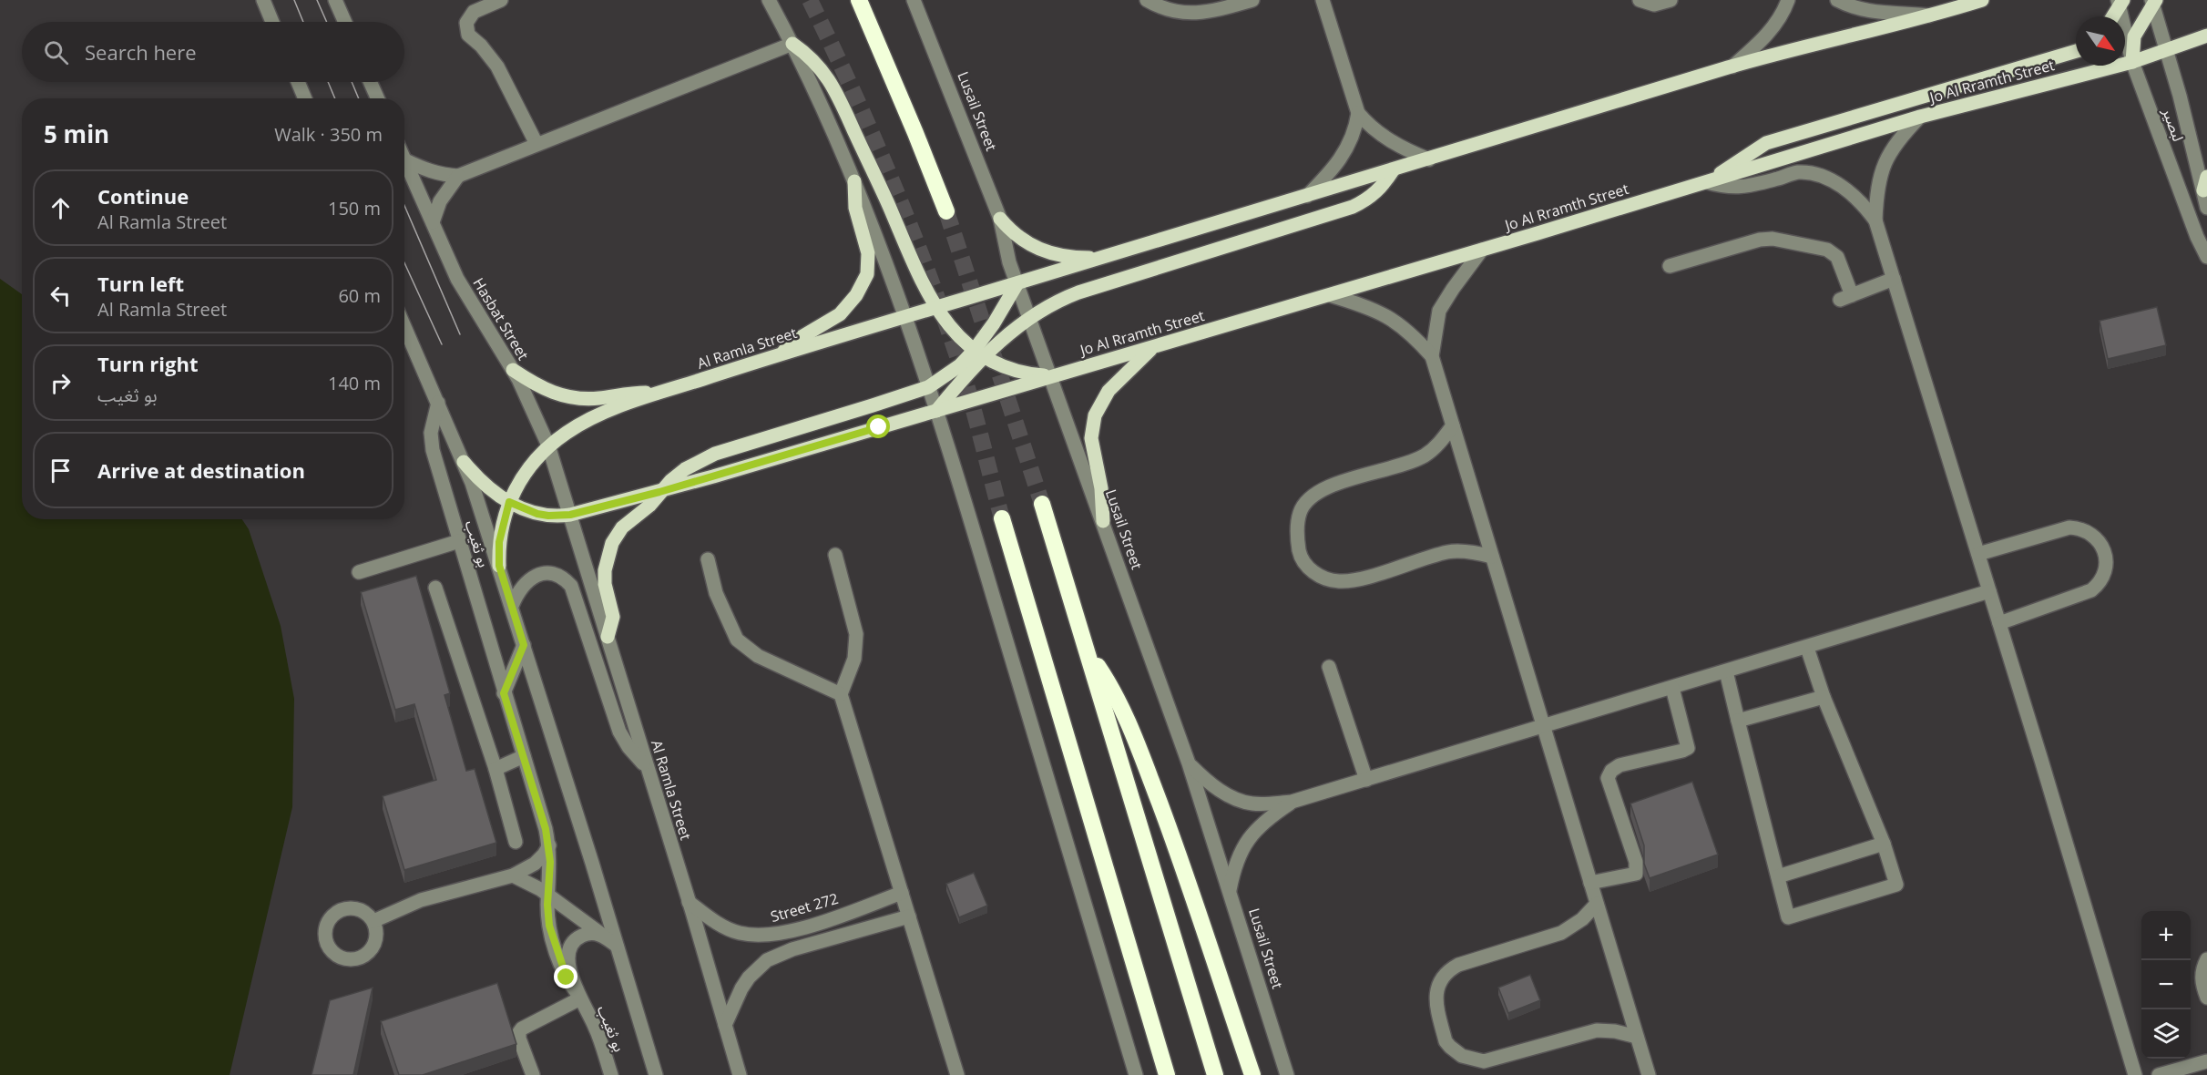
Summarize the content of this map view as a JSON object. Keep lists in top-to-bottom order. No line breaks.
{"streets":{"main road":["Jo Al Rramth Street","Al Ramla Street"],"street":["Lusail Street","لبصير","Hasbat Street","بو ثغيب","Street 272"]},"crossings":[["Jo Al Rramth Street","Lusail Street"],["Jo Al Rramth Street","لبصير"],["Hasbat Street","Al Ramla Street"],["Al Ramla Street","Street 272"]],"north":"bottom right","page":{"search":"Search here","heading":["5 min","Walk · 350 m"],"list":[["Continue","Al Ramla Street","150 m"],["Turn left","Al Ramla Street","60 m"],["Turn right","بو ثغيب","140 m"],"Arrive at destination"],"map_buttons":["+","−"]}}
